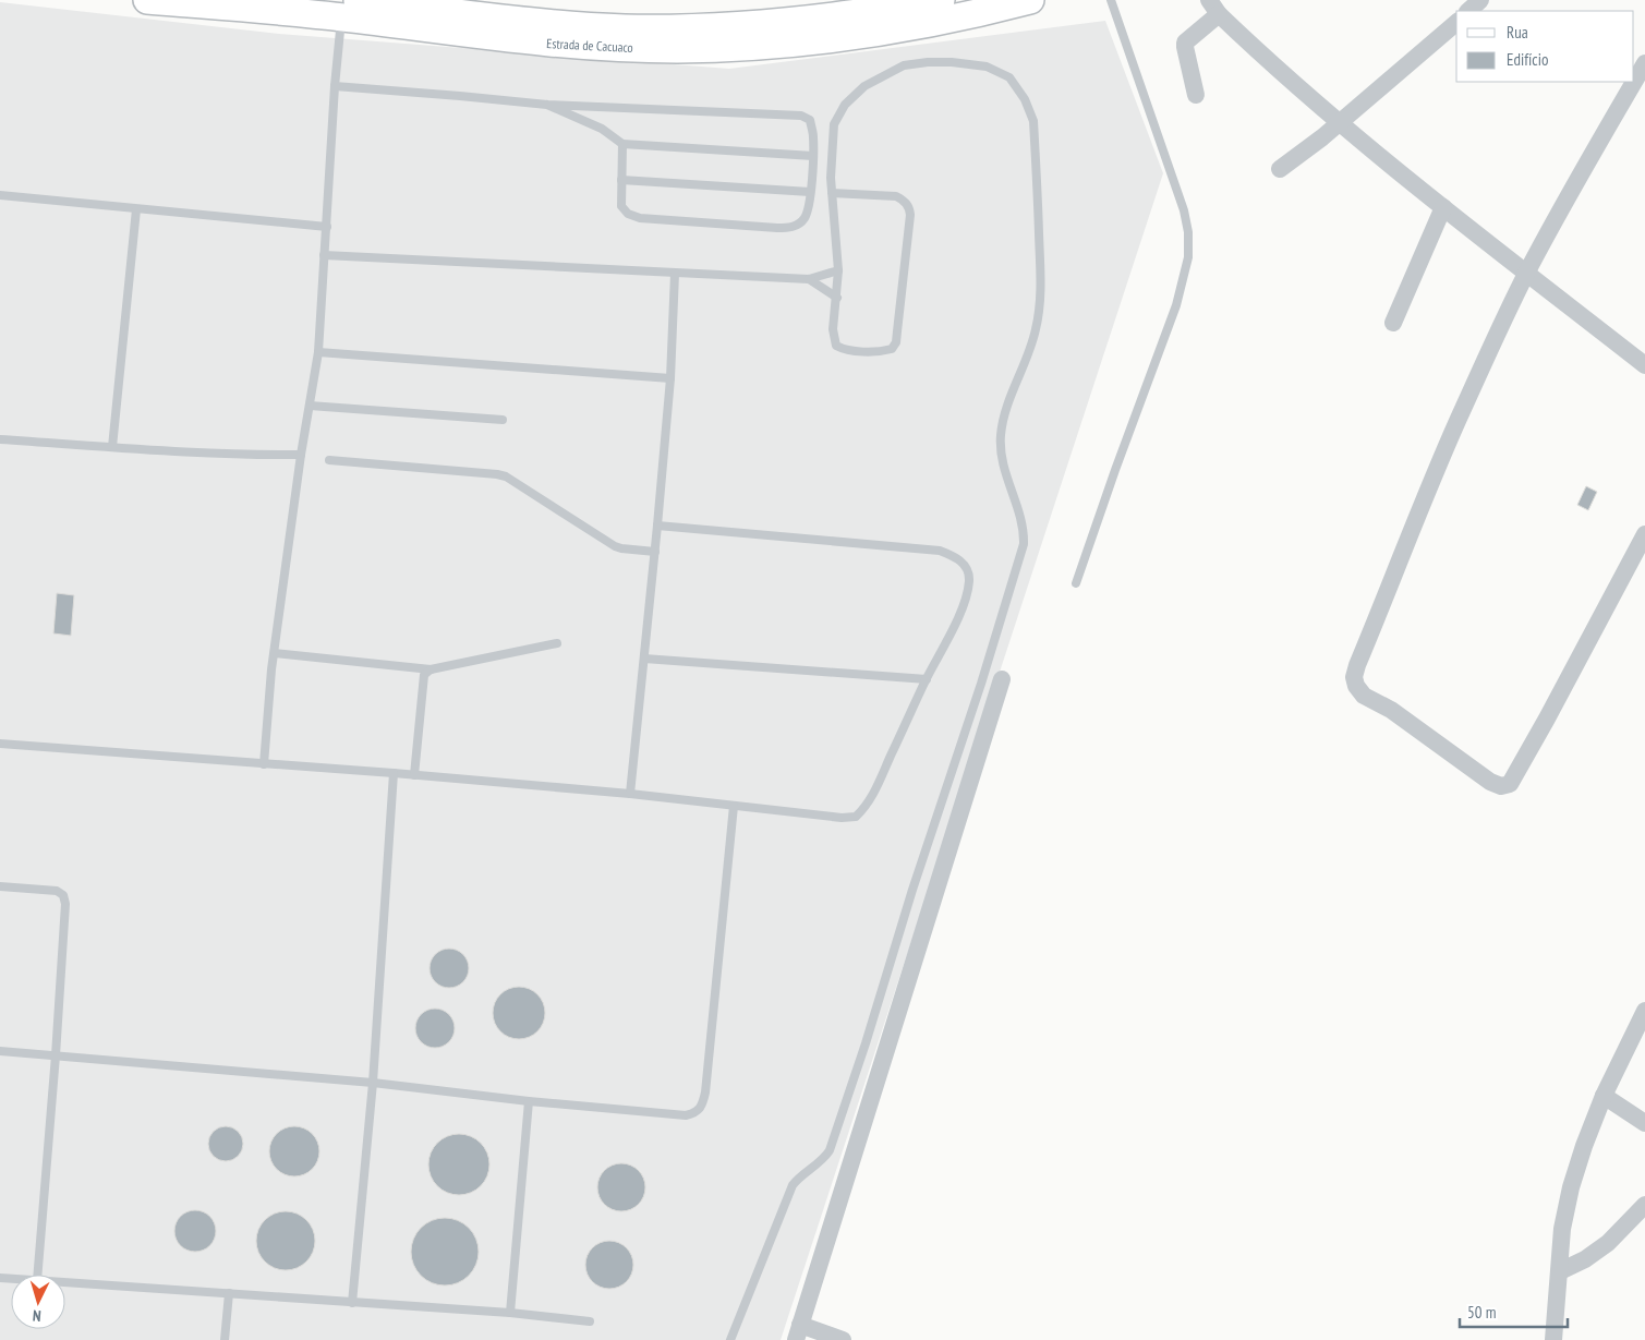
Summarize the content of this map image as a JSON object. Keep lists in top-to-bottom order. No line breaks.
{"streets":{"main road":["Estrada de Cacuaco"]},"legend":["Rua","Edifício"],"scale_bar":"50 m","north":"bottom"}
